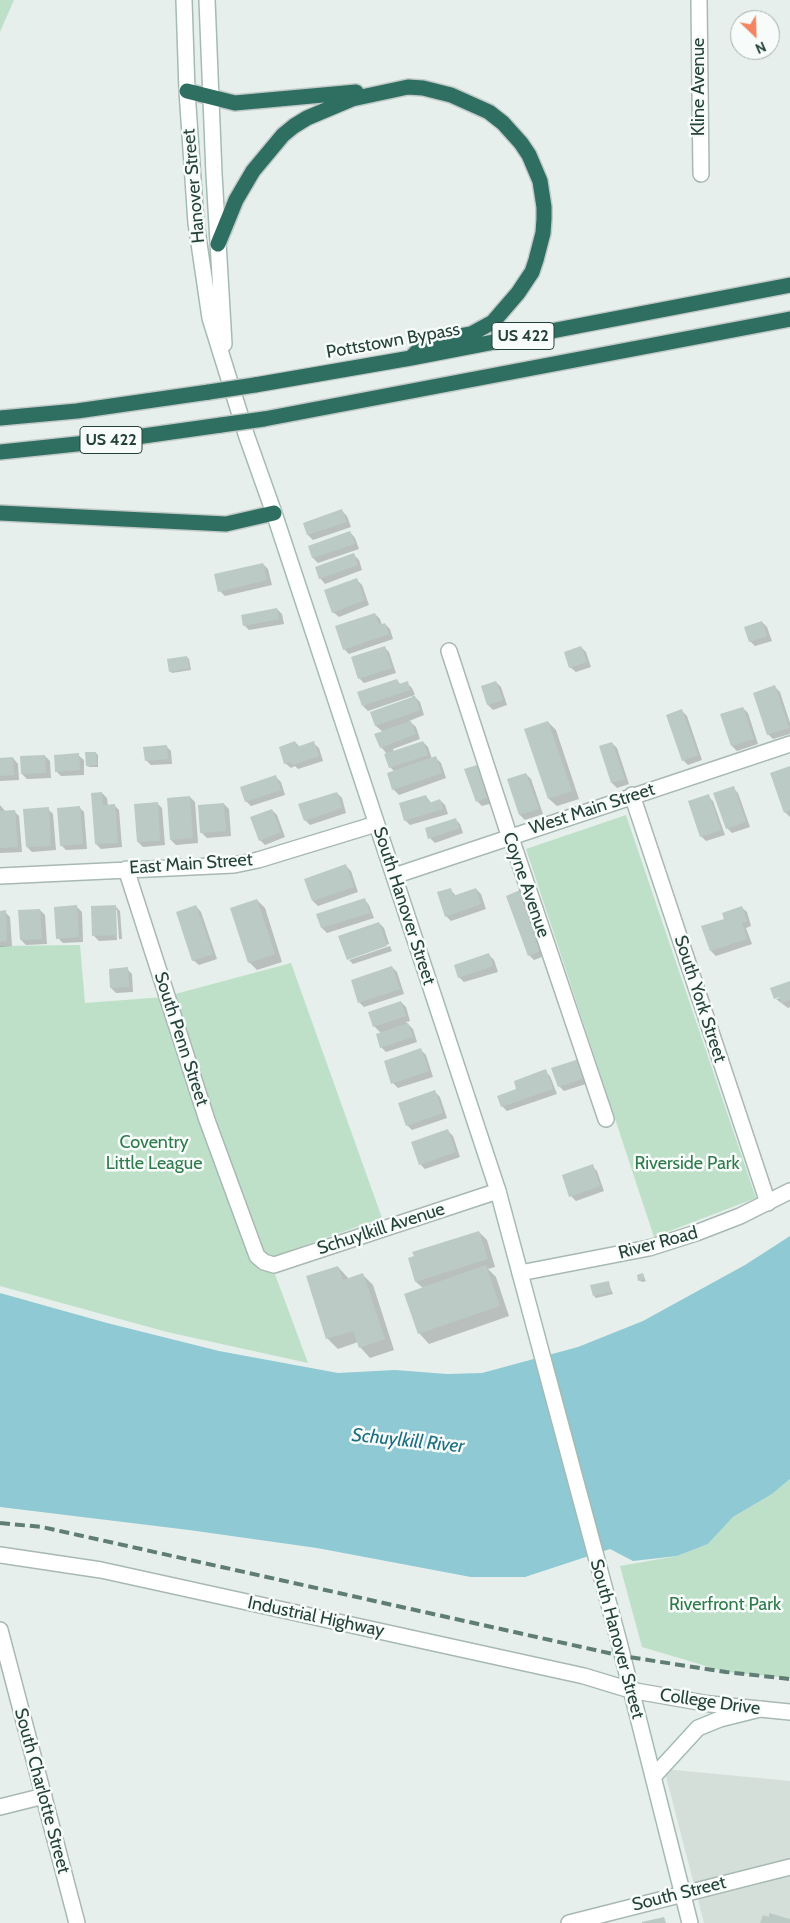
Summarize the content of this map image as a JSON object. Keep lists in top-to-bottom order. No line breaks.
{"streets":{"highway":["US 422","Pottstown Bypass"],"street":["Kline Avenue","Hanover Street","West Main Street","East Main Street","Coyne Avenue","South Hanover Street","South York Street","South Penn Street","Schuylkill Avenue","River Road","Industrial Highway","College Drive","South Charlotte Street","South Street"]},"crossings":[["Hanover Street","South Hanover Street"],["West Main Street","Coyne Avenue"],["West Main Street","South Hanover Street"],["West Main Street","South York Street"],["East Main Street","South Hanover Street"],["East Main Street","South Penn Street"],["South Hanover Street","Schuylkill Avenue"],["South Hanover Street","River Road"],["South Hanover Street","Industrial Highway"],["South Hanover Street","College Drive"],["South Hanover Street","South Street"],["South York Street","River Road"],["South Penn Street","Schuylkill Avenue"],["Industrial Highway","College Drive"]],"water":["Schuylkill River"],"parks":["Coventry Little League","Riverside Park","Riverfront Park"],"north":"bottom right"}
